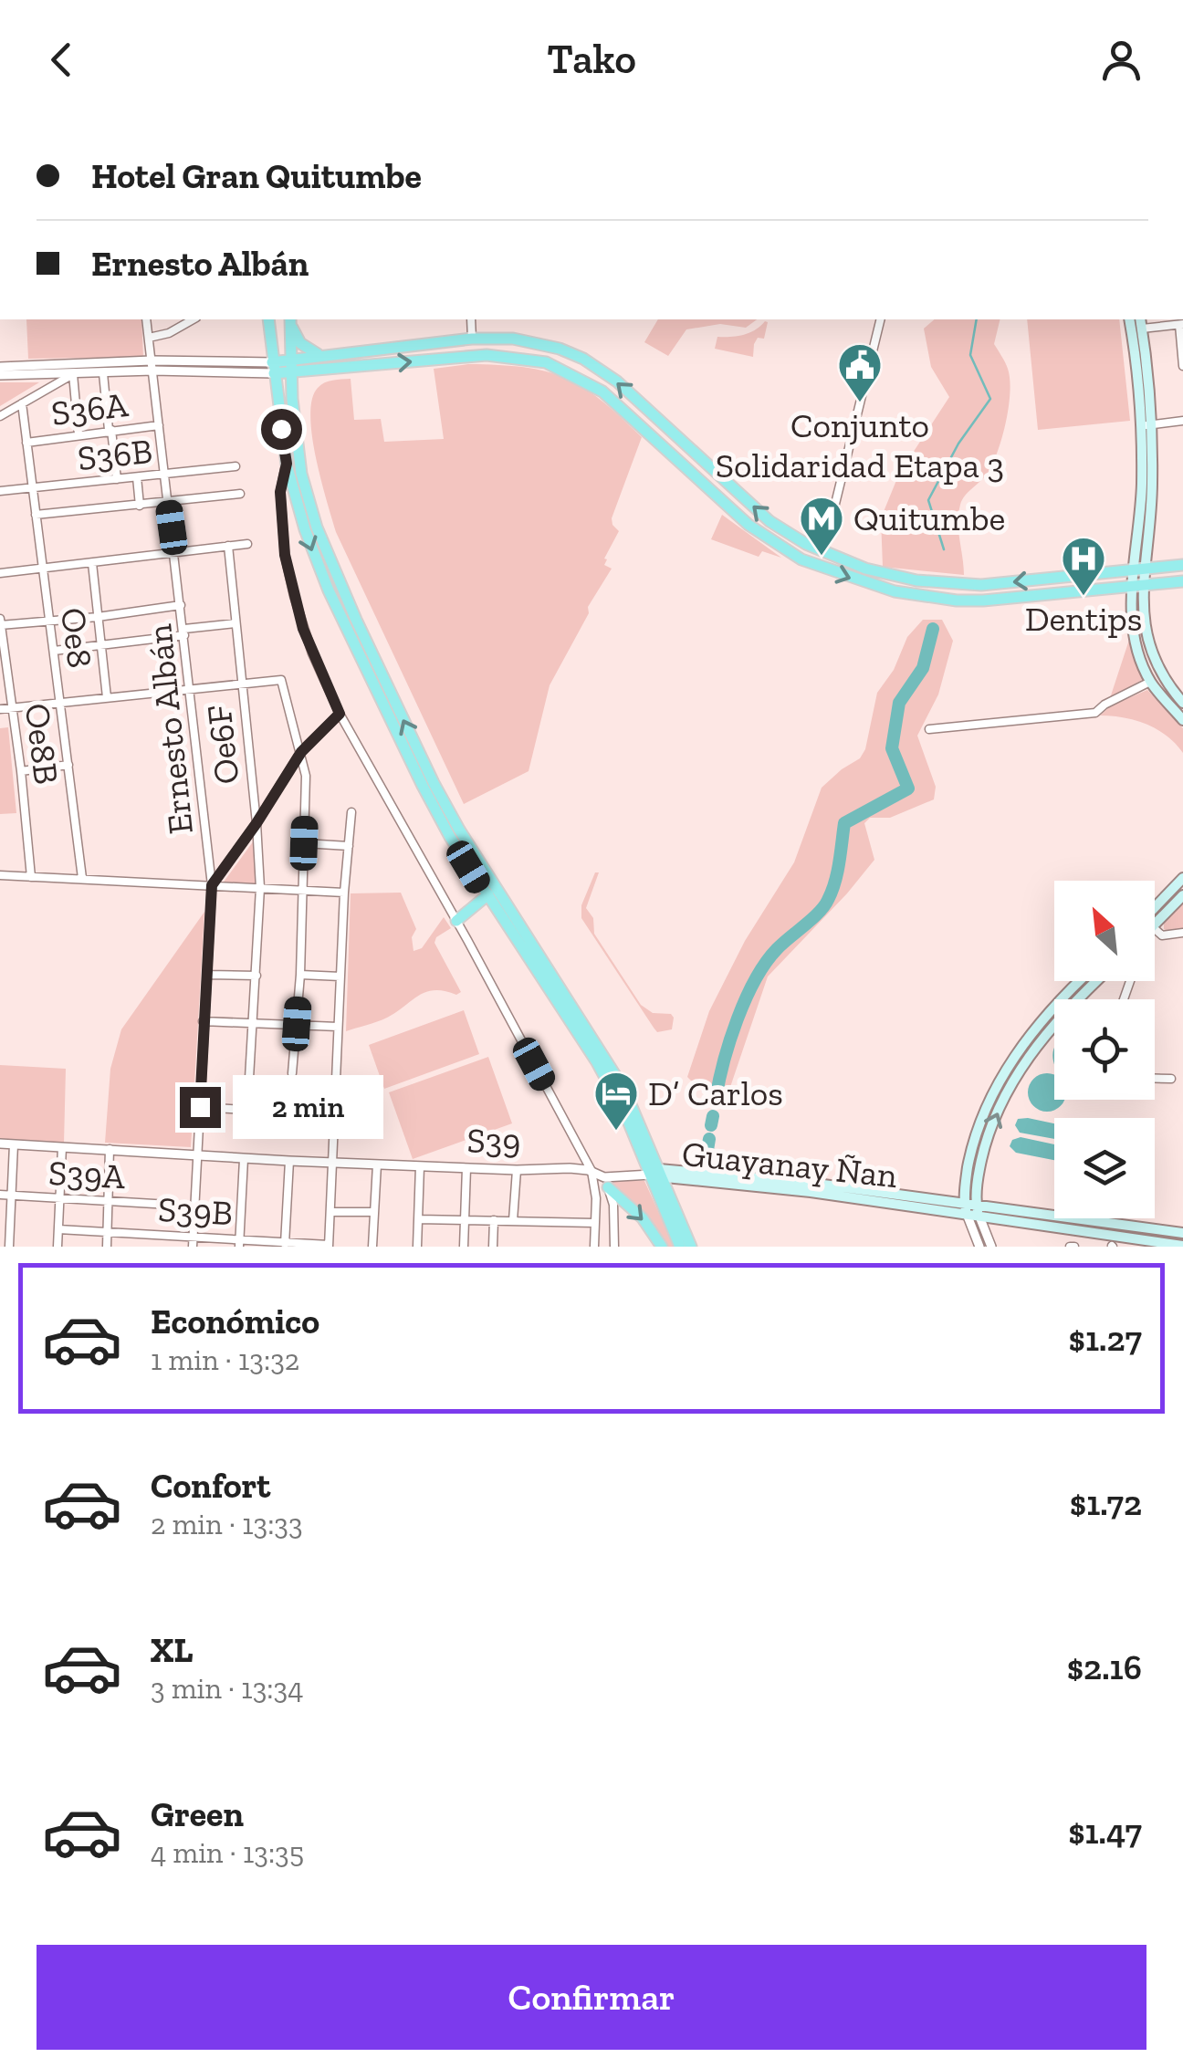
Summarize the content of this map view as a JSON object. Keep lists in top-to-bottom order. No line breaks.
{"streets":{"main road":["Guayanay Ñan"],"street":["S36A","S36B","Oe8","Ernesto Albán","Oe8B","Oe6F","S39","S39A","S39B"]},"crossings":[["S36A","Oe8"],["S36A","Ernesto Albán"],["S36B","Oe8"],["S36B","Ernesto Albán"],["Ernesto Albán","Oe6F"],["Ernesto Albán","S39"],["Ernesto Albán","S39B"],["S39","Guayanay Ñan"]],"places":{"public building":["Conjunto Solidaridad Etapa 3"],"metro station":["Quitumbe"],"hospital":["Dentips"],"hotel":["D’ Carlos"]},"north":"top left","page":{"header":"Tako","banner":["Hotel Gran Quitumbe","Ernesto Albán"],"bubble":"2 min","list":[{"name":"Económico","note":"1 min · 13:32","value":"$1.27"},{"name":"Confort","note":"2 min · 13:33","value":"$1.72"},{"name":"XL","note":"3 min · 13:34","value":"$2.16"},{"name":"Green","note":"4 min · 13:35","value":"$1.47"}],"buttons":"Confirmar"}}
